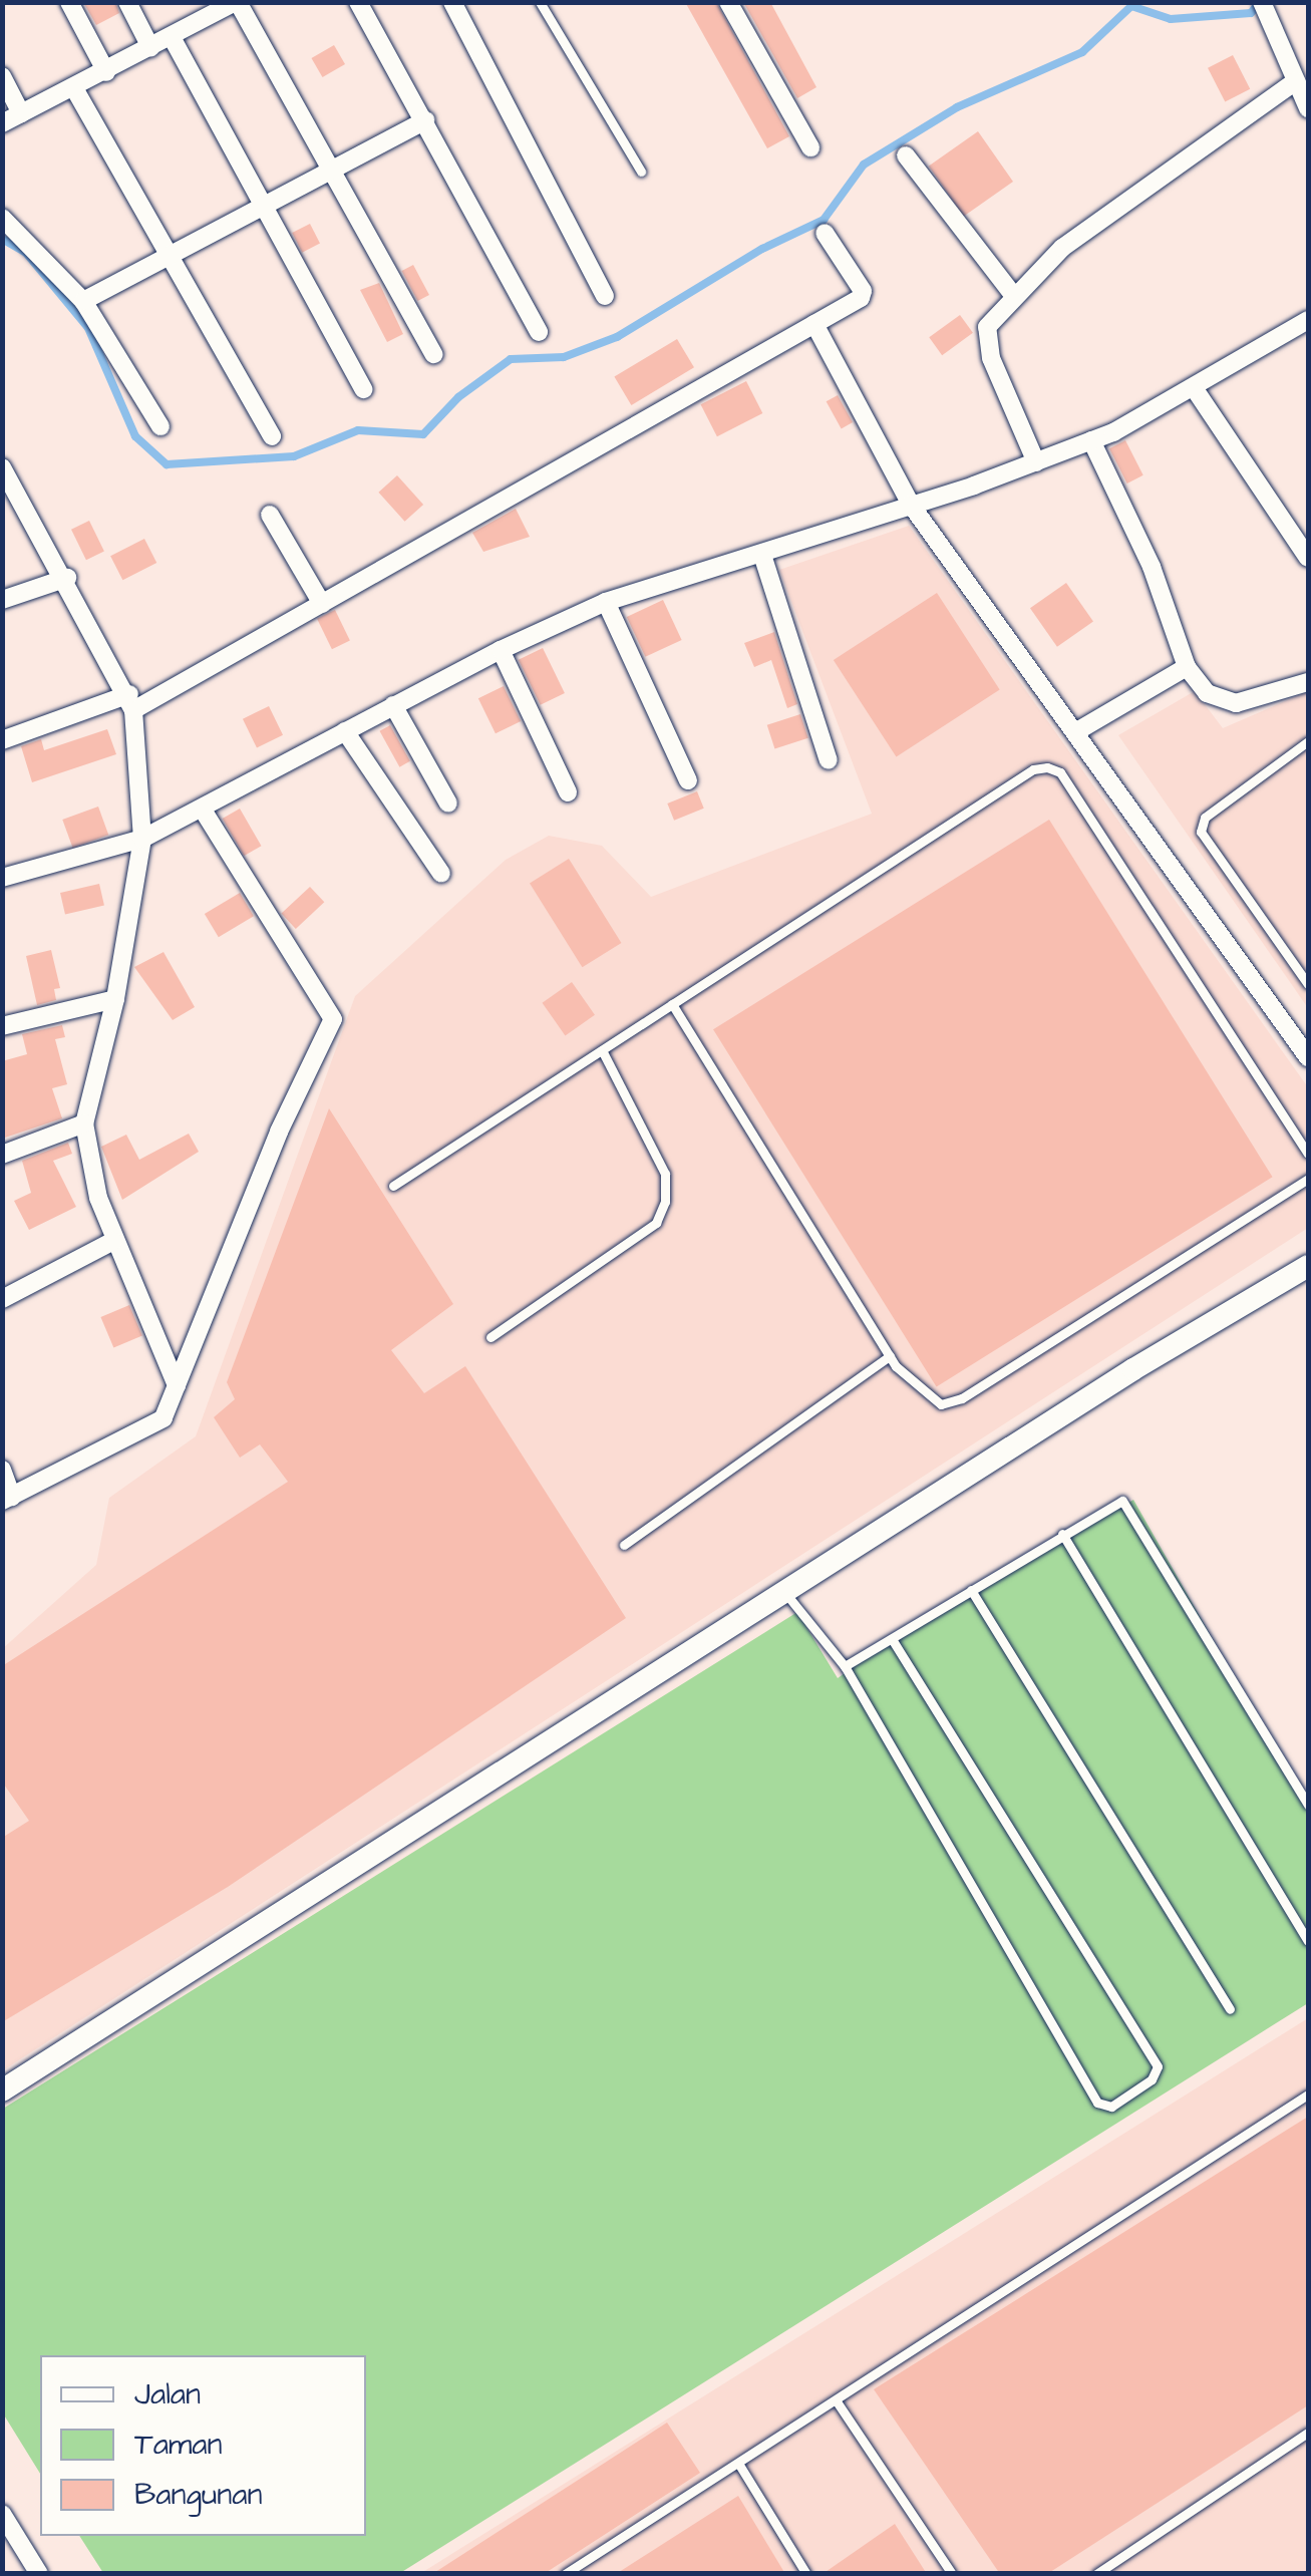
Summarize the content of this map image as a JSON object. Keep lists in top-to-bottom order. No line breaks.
{"legend":["Jalan","Taman","Bangunan"]}
